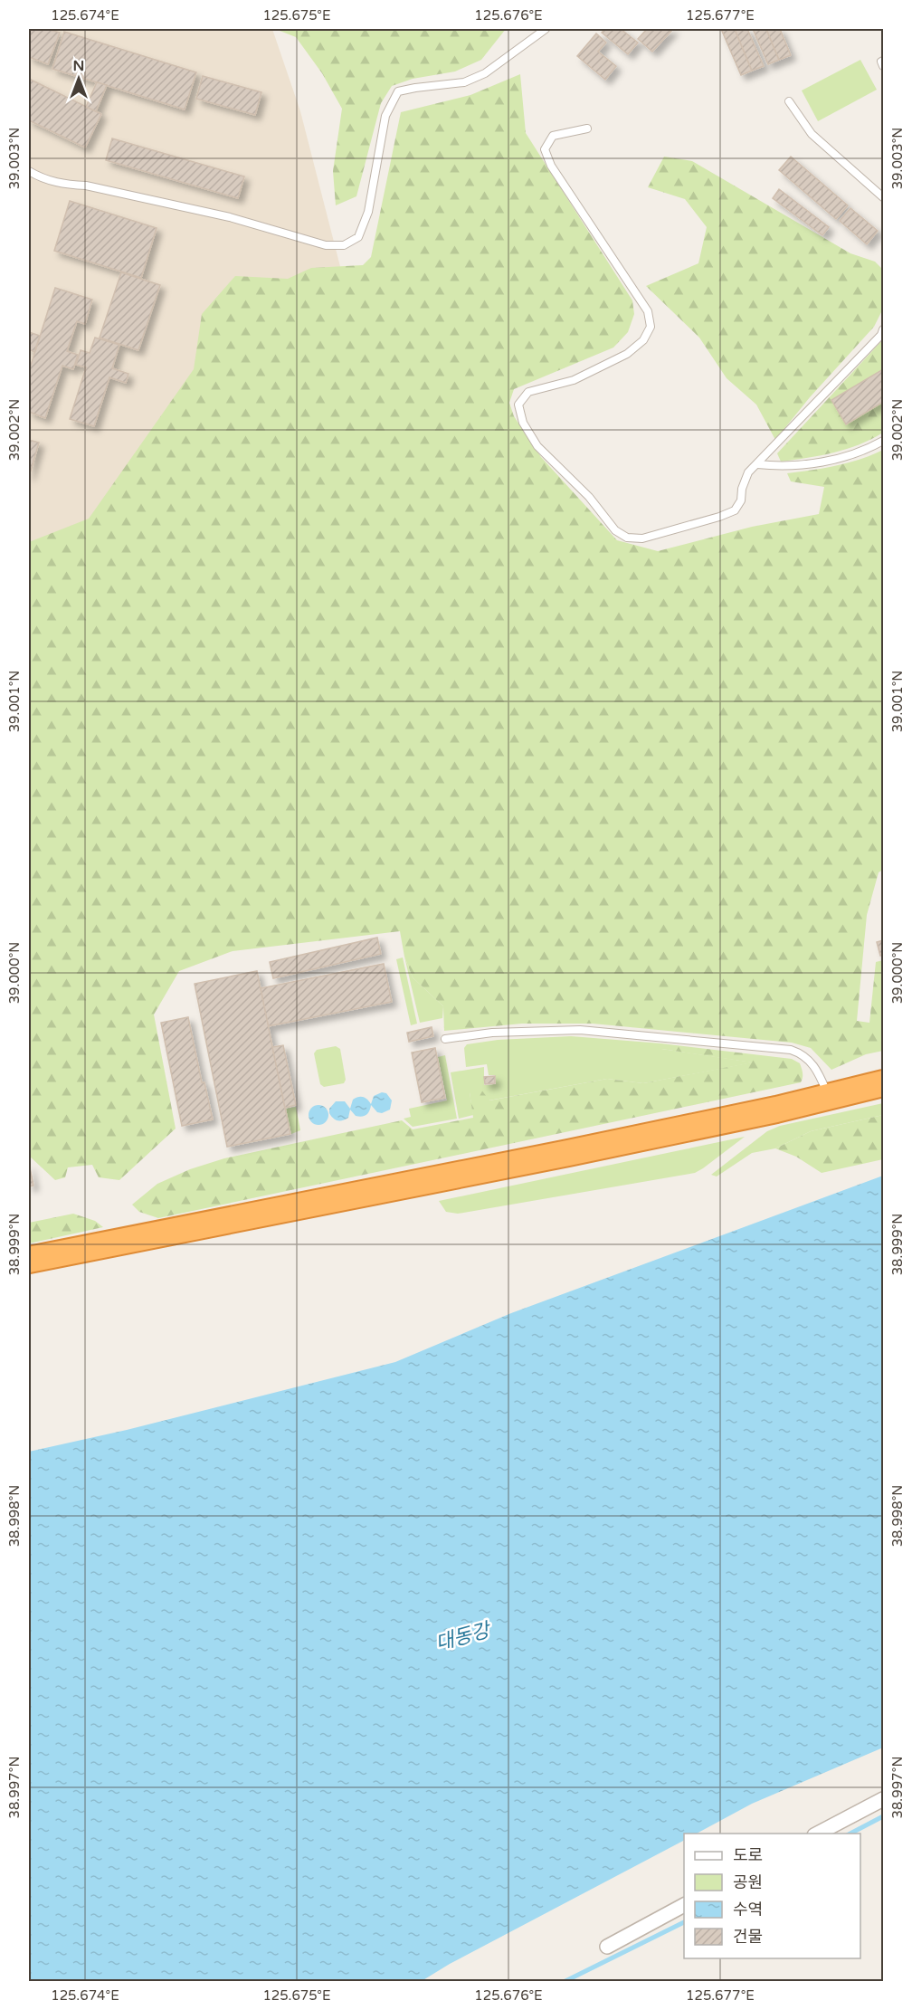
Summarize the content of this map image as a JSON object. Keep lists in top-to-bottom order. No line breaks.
{"water":["대동강"],"legend":["도로","공원","수역","건물"],"north":"top","coordinates":["125.674°E","125.675°E","125.676°E","125.677°E","39.003°N","39.002°N","39.001°N","39.000°N","38.999°N","38.998°N","38.997°N"]}
